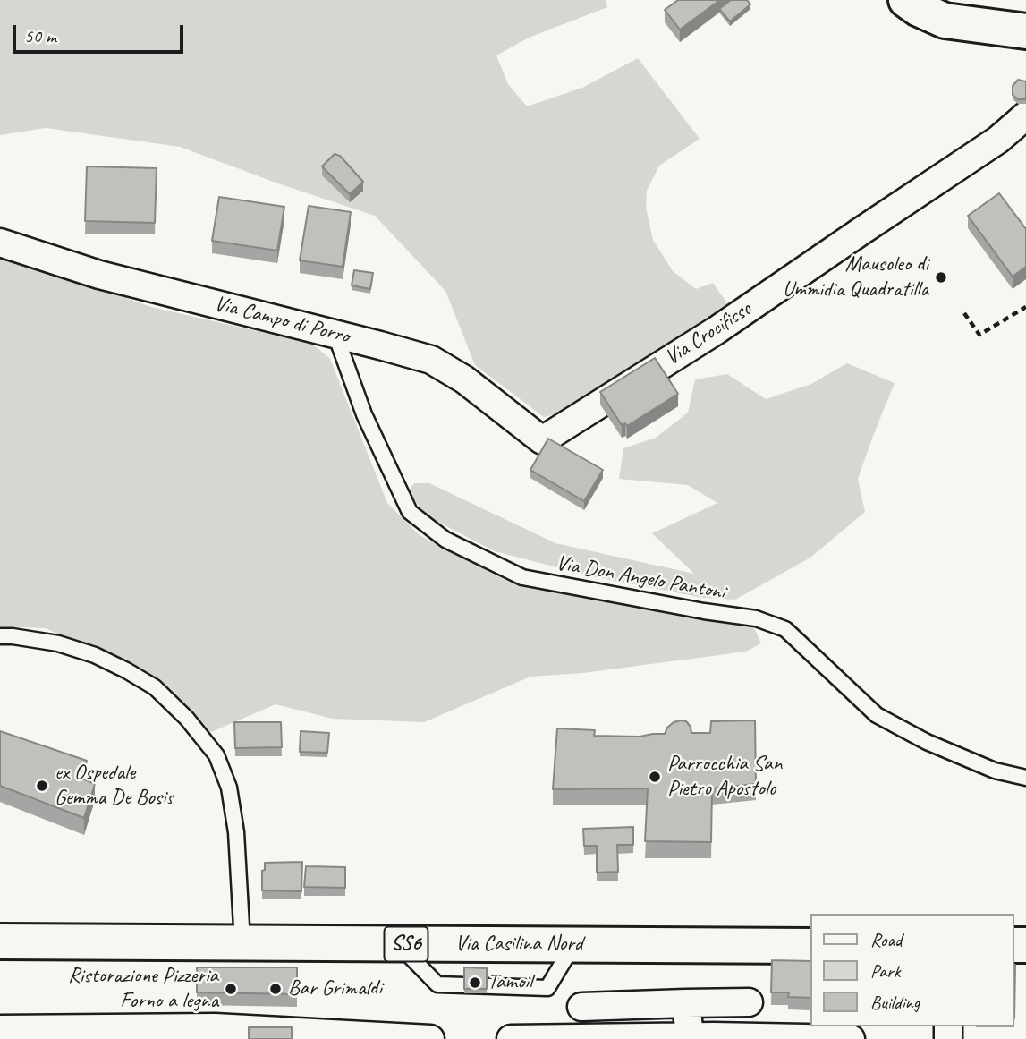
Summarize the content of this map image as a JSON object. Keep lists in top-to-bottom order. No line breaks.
{"streets":{"main road":["SS6","Via Casilina Nord"],"street":["Via Campo di Porro","Via Crocifisso"],"lane":["Via Don Angelo Pantoni"]},"crossings":[["Via Campo di Porro","Via Crocifisso"],["Via Campo di Porro","Via Don Angelo Pantoni"]],"places":["Mausoleo di Ummidia Quadratilla","Parrocchia San Pietro Apostolo","ex Ospedale Gemma De Bosis","Tamoil","Ristorazione Pizzeria Forno a legna","Bar Grimaldi"],"legend":["Road","Park","Building"],"scale_bar":"50 m"}
